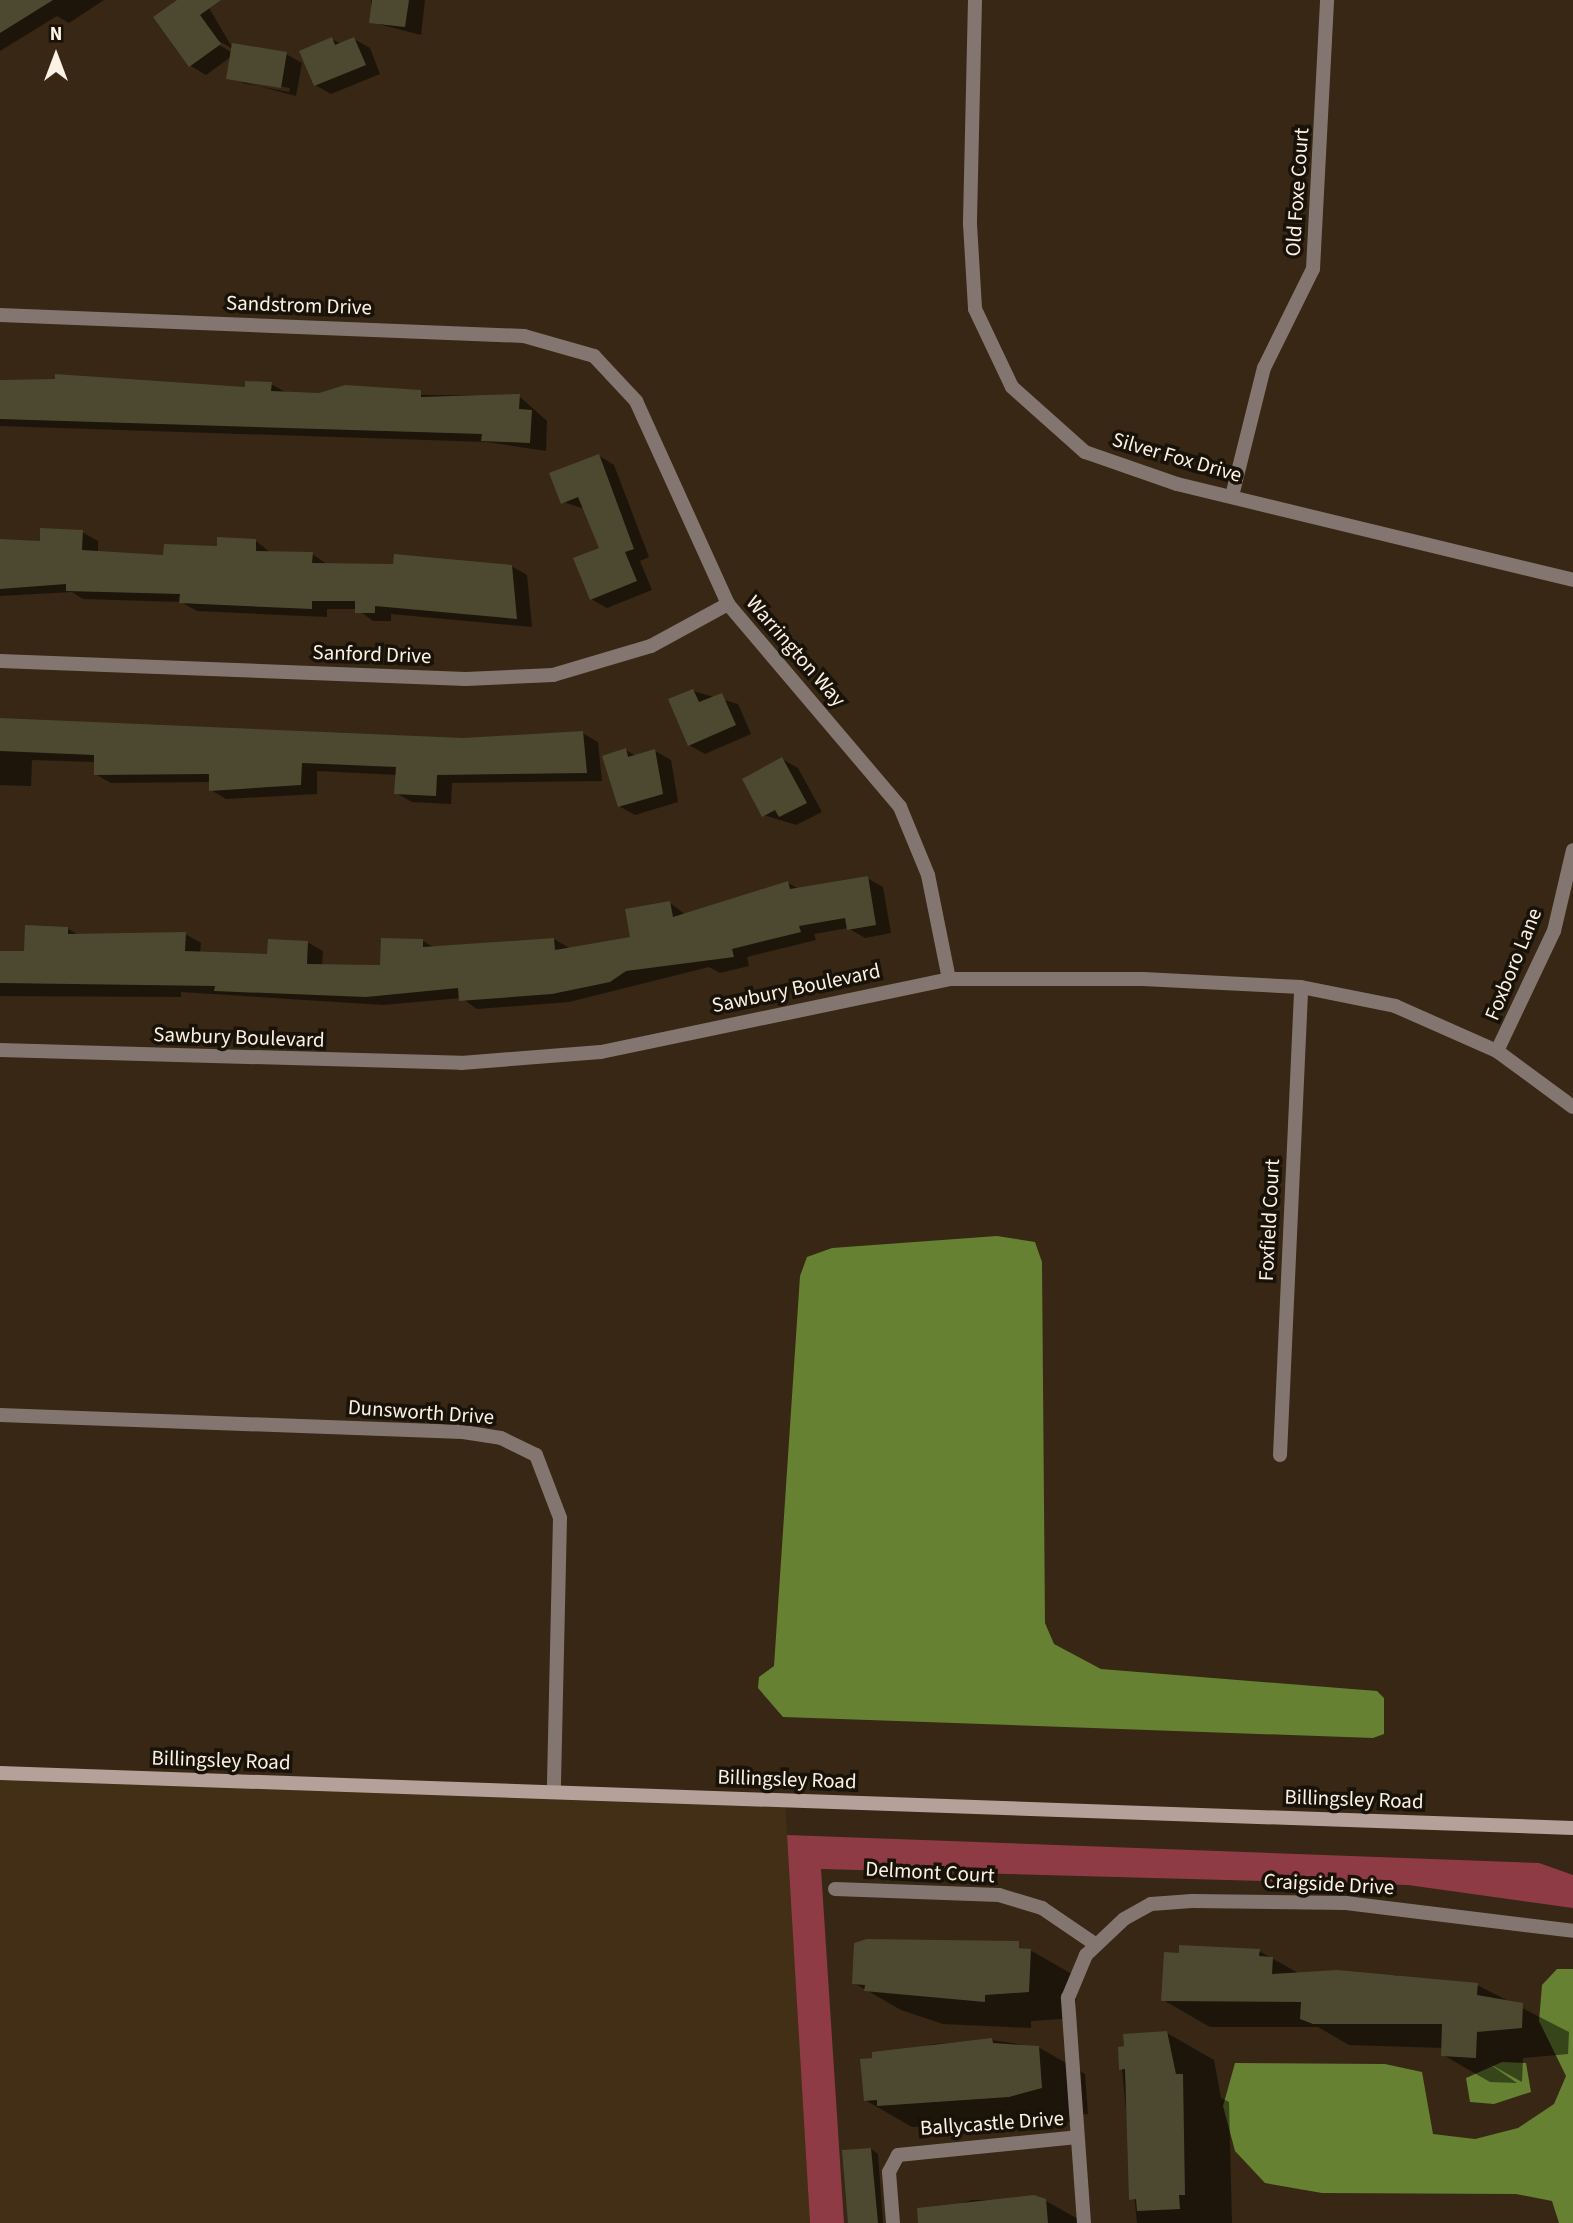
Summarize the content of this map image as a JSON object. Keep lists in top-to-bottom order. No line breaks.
{"streets":{"street":["Old Foxe Court","Sandstrom Drive","Silver Fox Drive","Warrington Way","Sanford Drive","Foxboro Lane","Sawbury Boulevard","Foxfield Court","Dunsworth Drive","Billingsley Road","Delmont Court","Craigside Drive","Ballycastle Drive"]},"crossings":[["Old Foxe Court","Silver Fox Drive"],["Sandstrom Drive","Warrington Way"],["Warrington Way","Sanford Drive"],["Warrington Way","Sawbury Boulevard"],["Foxboro Lane","Sawbury Boulevard"],["Sawbury Boulevard","Foxfield Court"],["Dunsworth Drive","Billingsley Road"],["Delmont Court","Craigside Drive"],["Delmont Court","Ballycastle Drive"],["Craigside Drive","Ballycastle Drive"]],"north":"top"}
